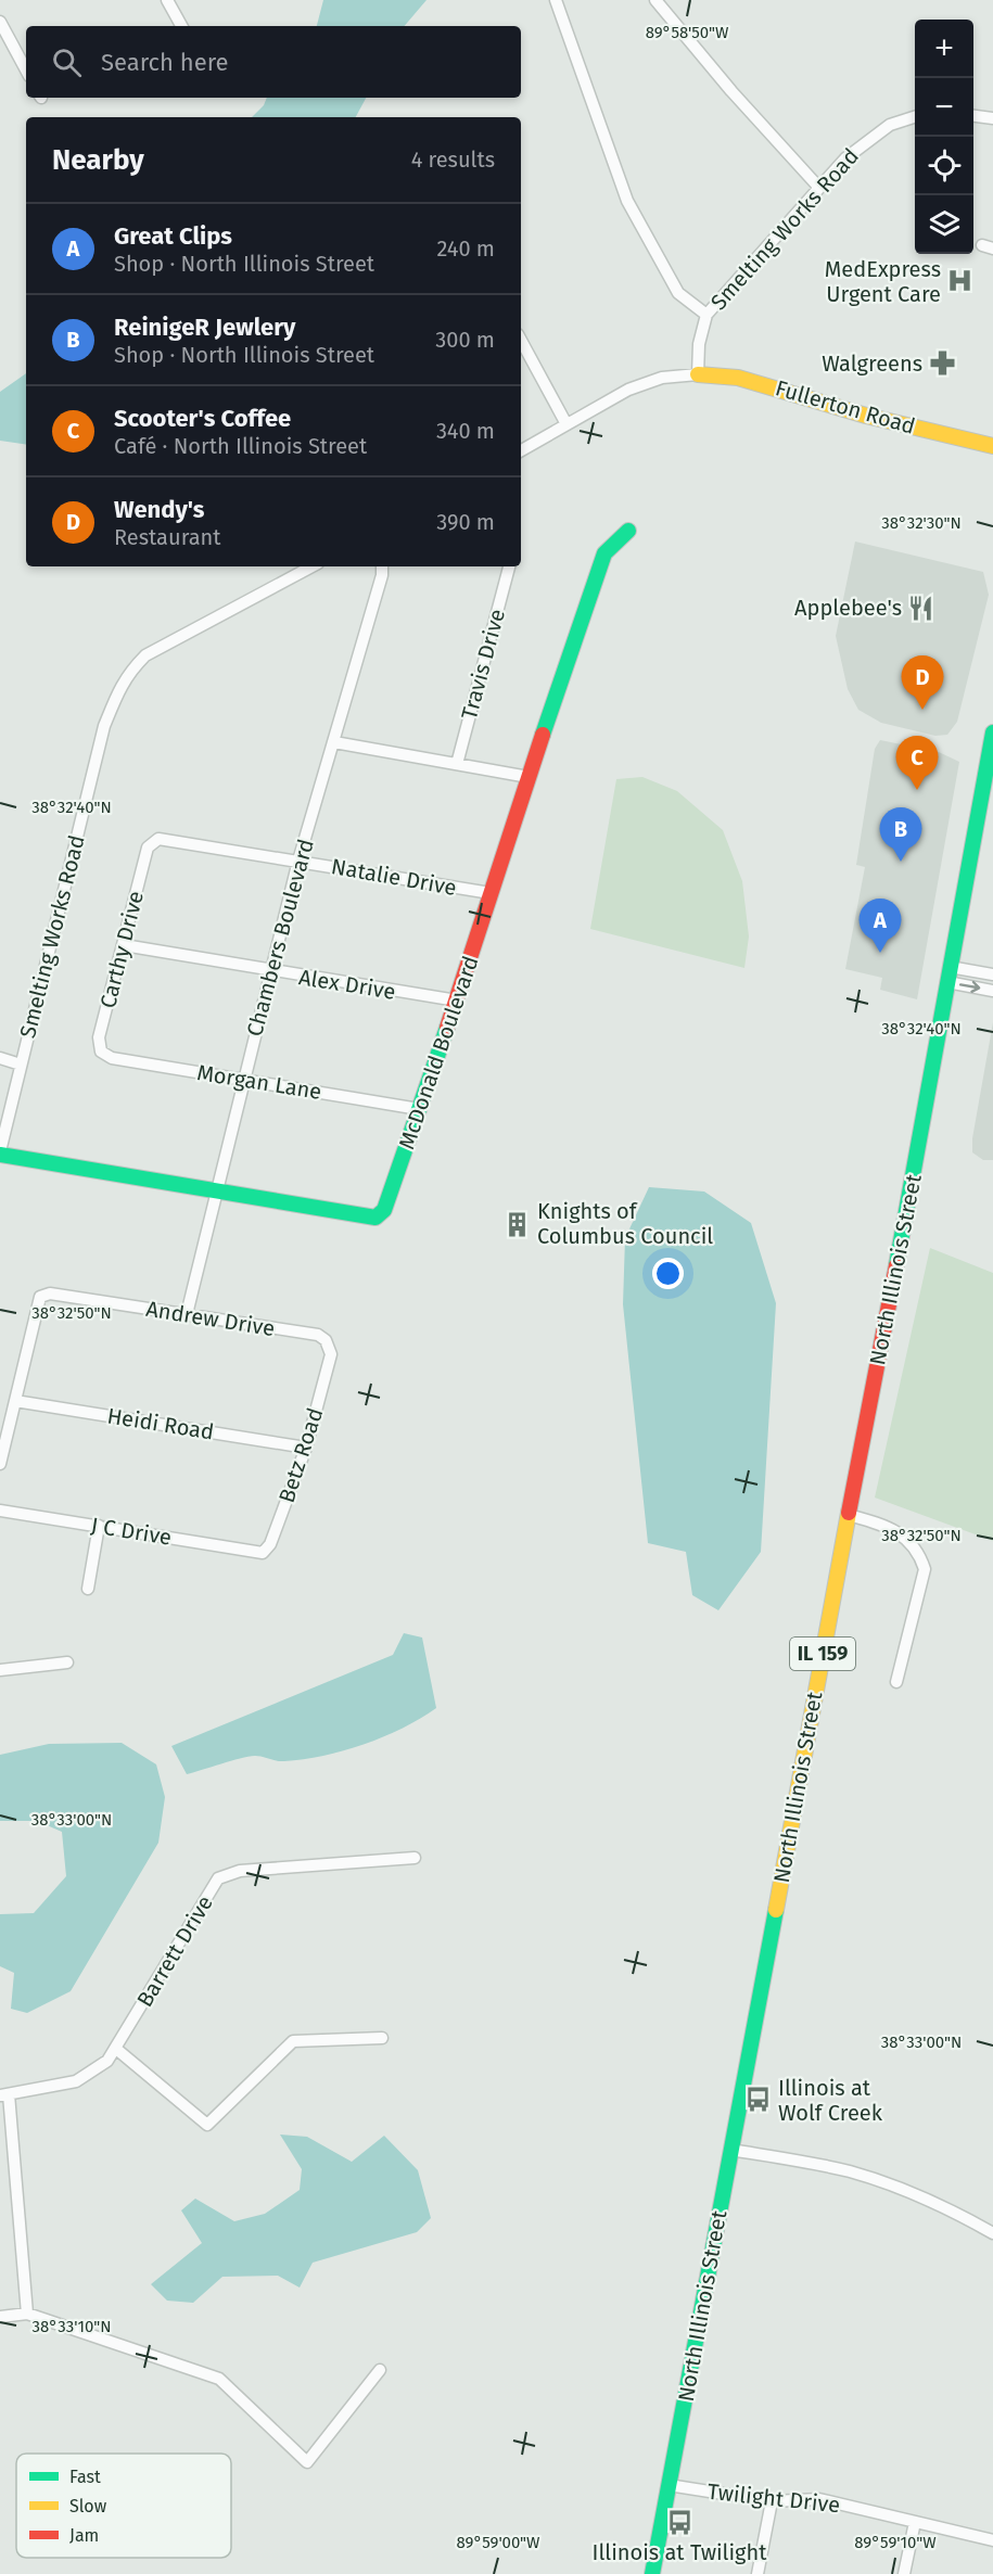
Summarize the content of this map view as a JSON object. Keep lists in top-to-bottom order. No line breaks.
{"streets":{"main road":["Fullerton Road","McDonald Boulevard","North Illinois Street","IL 159"],"street":["Smelting Works Road","Travis Drive","Natalie Drive","Chambers Boulevard","Carthy Drive","Alex Drive","Morgan Lane","Andrew Drive","Heidi Road","Betz Road","J C Drive","Barrett Drive","Twilight Drive"]},"crossings":[["Smelting Works Road","Fullerton Road"],["Smelting Works Road","McDonald Boulevard"],["Natalie Drive","Chambers Boulevard"],["Natalie Drive","Carthy Drive"],["Natalie Drive","McDonald Boulevard"],["Chambers Boulevard","Alex Drive"],["Chambers Boulevard","McDonald Boulevard"],["Chambers Boulevard","Morgan Lane"],["Chambers Boulevard","Andrew Drive"],["Carthy Drive","Alex Drive"],["Carthy Drive","Morgan Lane"],["Alex Drive","McDonald Boulevard"],["McDonald Boulevard","Morgan Lane"],["North Illinois Street","Twilight Drive"],["Andrew Drive","Heidi Road"],["Andrew Drive","Betz Road"],["Heidi Road","Betz Road"],["Betz Road","J C Drive"]],"places":{"hospital":["MedExpress Urgent Care"],"pharmacy":["Walgreens"],"restaurant":["Applebee's"],"building":["Knights of Columbus Council"],"bus stop":["Illinois at Wolf Creek","Illinois at Twilight"]},"legend":["Fast","Slow","Jam"],"page":{"map_buttons":["+","−"],"search":"Search here","heading":["Nearby","4 results"],"list":[{"mark":"A","name":"Great Clips","note":"Shop · North Illinois Street","value":"240 m"},{"mark":"B","name":"ReinigeR Jewlery","note":"Shop · North Illinois Street","value":"300 m"},{"mark":"C","name":"Scooter's Coffee","note":"Café · North Illinois Street","value":"340 m"},{"mark":"D","name":"Wendy's","note":"Restaurant","value":"390 m"}],"pins":["D","C","B","A"]},"coordinates":["89°58'50\"W","38°32'30\"N","38°32'40\"N","38°32'50\"N","38°33'00\"N","38°33'10\"N","89°59'00\"W","89°59'10\"W"]}
